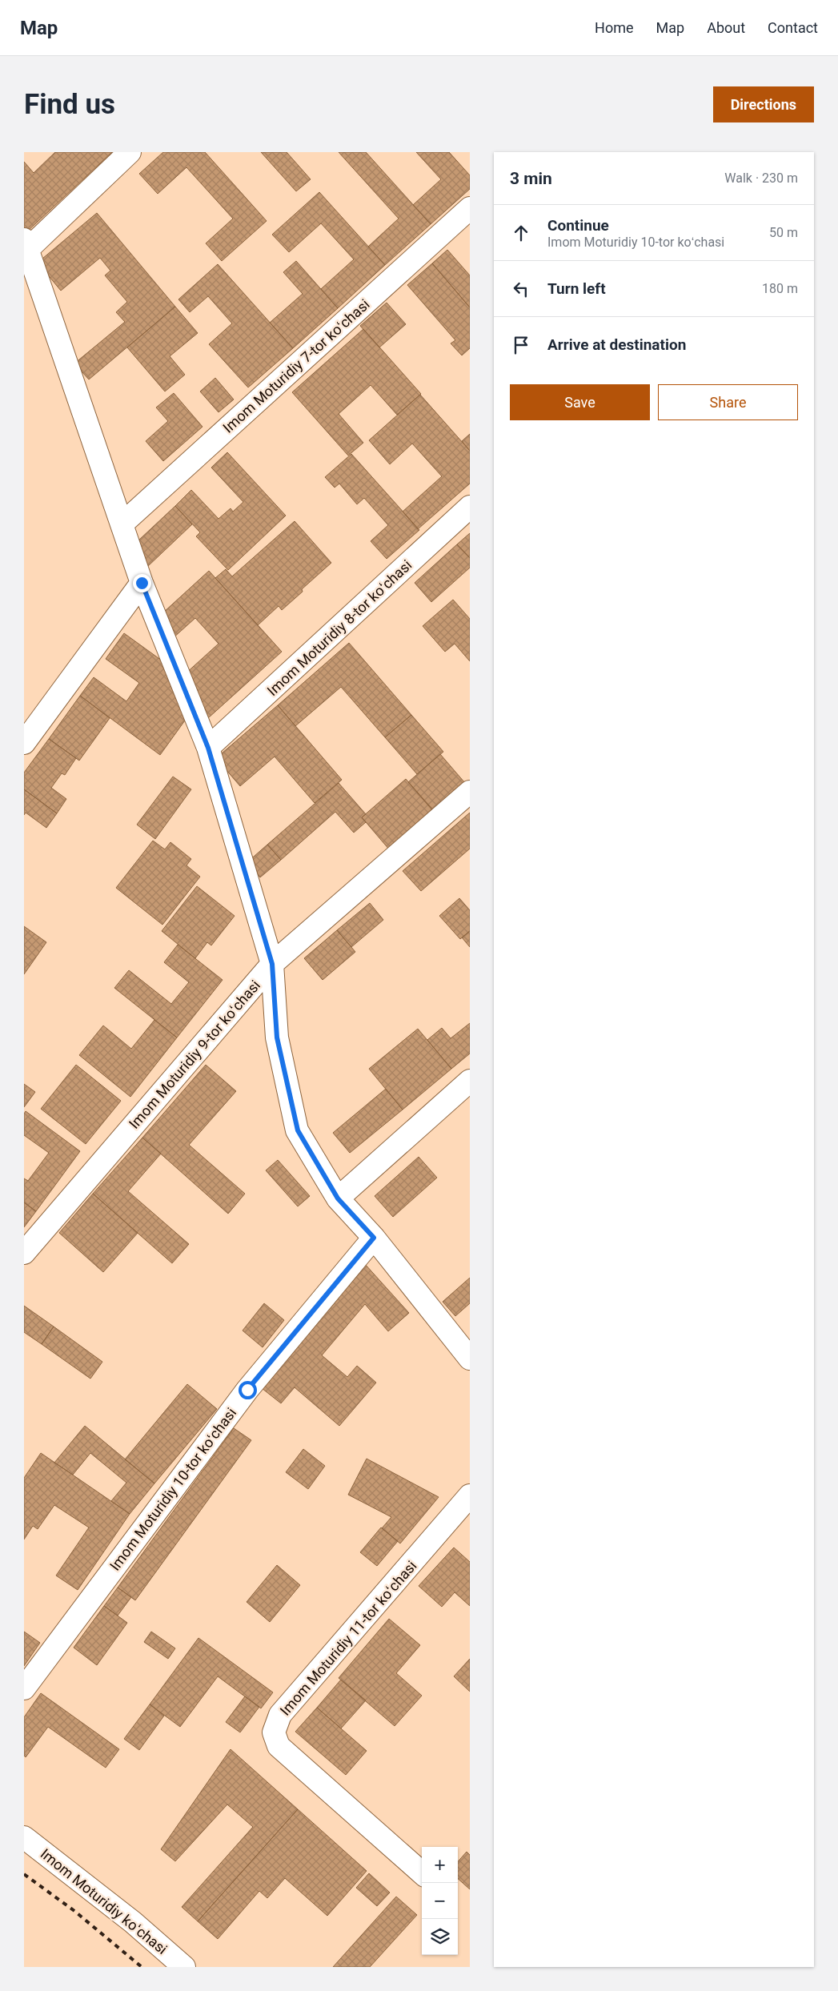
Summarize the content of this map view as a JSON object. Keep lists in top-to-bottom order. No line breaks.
{"streets":{"street":["Imom Moturidiy 7-tor koʻchasi","Imom Moturidiy 8-tor koʻchasi","Imom Moturidiy 9-tor koʻchasi","Imom Moturidiy 10-tor koʻchasi","Imom Moturidiy 11-tor koʻchasi","Imom Moturidiy koʻchasi"]},"page":{"header":"Map","nav":["Home","Map","About","Contact"],"buttons":["Directions",["Save","Share"]],"title":"Find us","heading":["3 min","Walk · 230 m"],"list":[["Continue","Imom Moturidiy 10-tor koʻchasi","50 m"],["Turn left","180 m"],"Arrive at destination"],"map_buttons":["+","−"]}}
